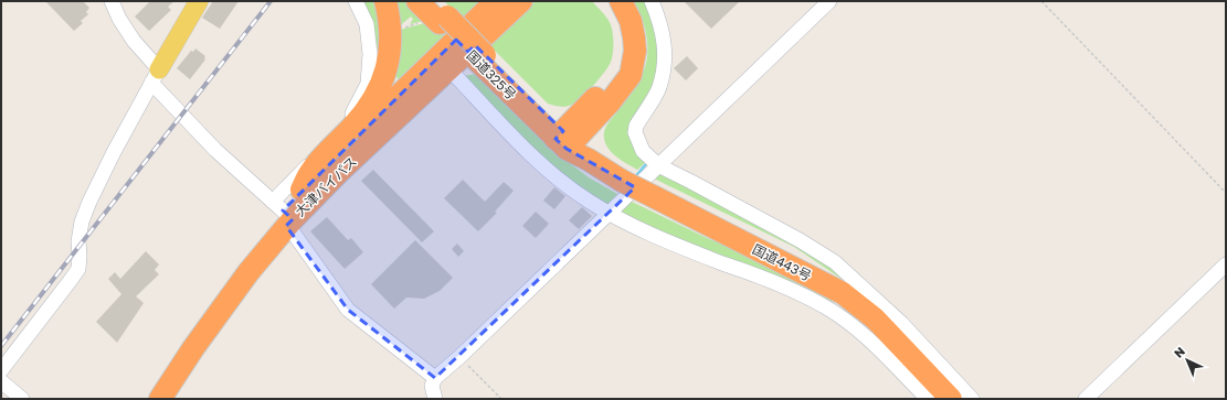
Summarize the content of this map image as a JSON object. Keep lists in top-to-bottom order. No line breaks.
{"streets":{"highway":["国道325号","大津バイパス","国道443号"]},"crossings":[["国道325号","国道443号"]],"north":"top left"}
